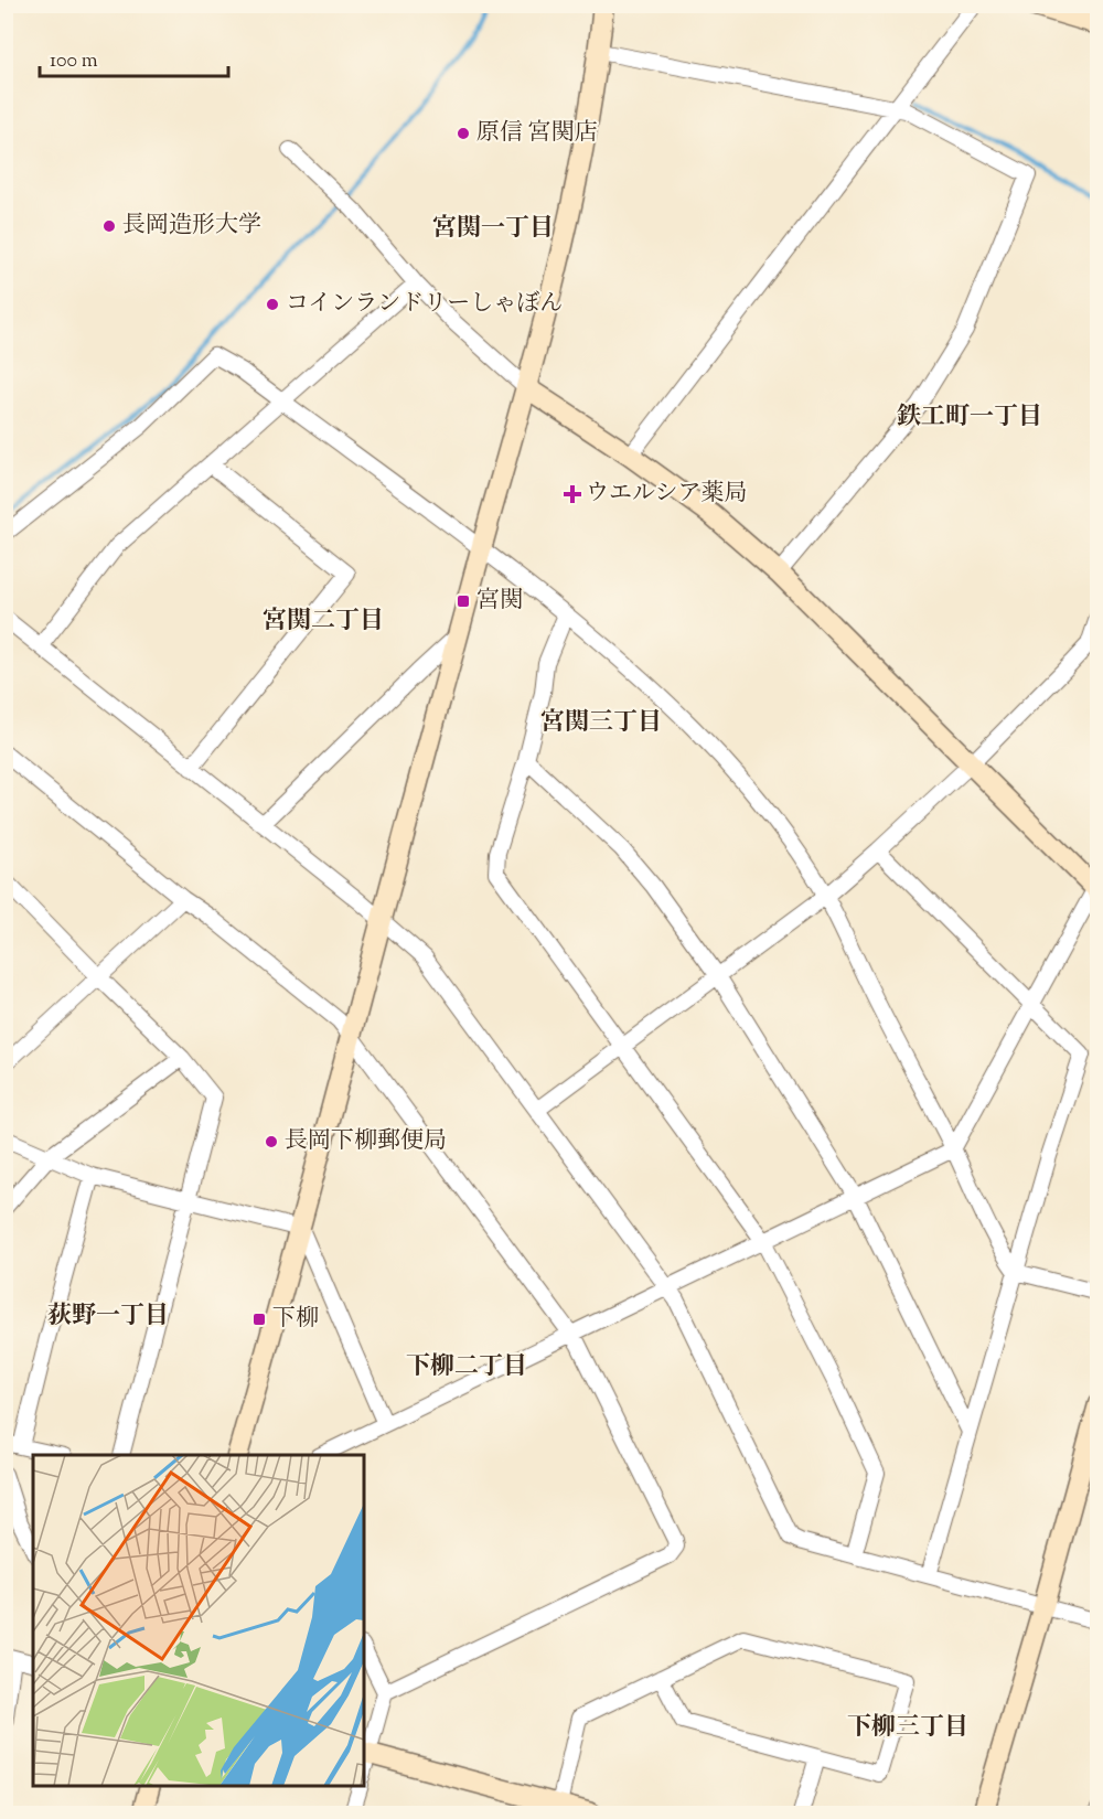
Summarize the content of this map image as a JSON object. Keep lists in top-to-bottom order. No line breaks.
{"districts":["宮関一丁目","鉄工町一丁目","宮関二丁目","宮関三丁目","荻野一丁目","下柳二丁目","下柳三丁目"],"places":{"other":["原信 宮関店","長岡造形大学","コインランドリーしゃぼん","長岡下柳郵便局"],"health":["ウエルシア薬局"],"transit":["宮関","下柳"]},"scale_bar":"100 m"}
